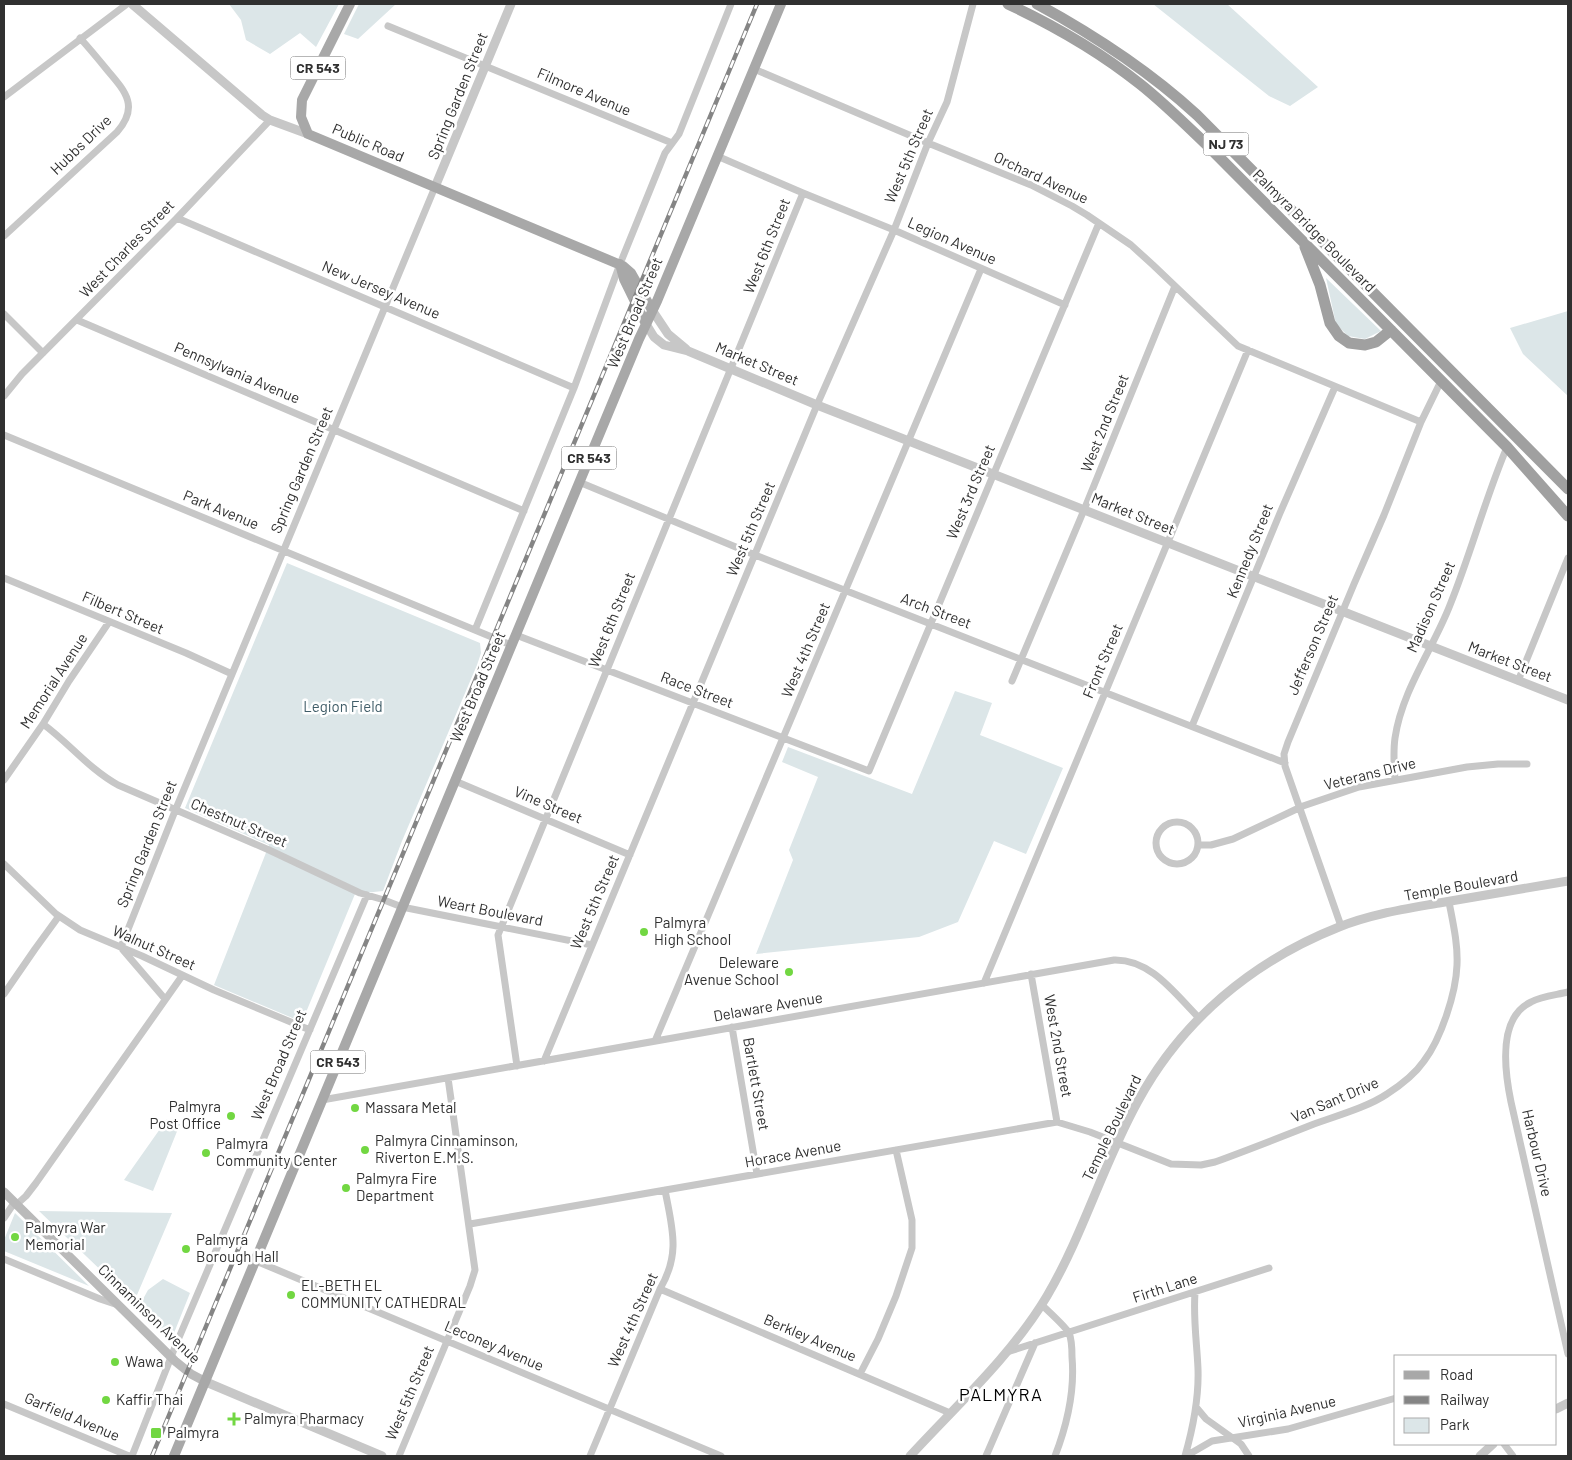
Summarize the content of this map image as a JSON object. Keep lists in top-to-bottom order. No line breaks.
{"streets":{"highway":["NJ 73","Palmyra Bridge Boulevard"],"main road":["CR 543","Public Road","West Broad Street","Cinnaminson Avenue"],"street":["Filmore Avenue","Spring Garden Street","Hubbs Drive","West 5th Street","Orchard Avenue","Legion Avenue","West 6th Street","West Charles Street","New Jersey Avenue","Market Street","Pennsylvania Avenue","West 2nd Street","West 3rd Street","Park Avenue","Kennedy Street","Madison Street","Arch Street","Filbert Street","Jefferson Street","West 4th Street","Front Street","Memorial Avenue","Race Street","Veterans Drive","Vine Street","Chestnut Street","Temple Boulevard","Weart Boulevard","Walnut Street","Delaware Avenue","Bartlett Street","Van Sant Drive","Harbour Drive","Horace Avenue","Firth Lane","Berkley Avenue","Leconey Avenue","Virginia Avenue","Garfield Avenue"]},"crossings":[["CR 543","Public Road"],["CR 543","West Broad Street"],["CR 543","Cinnaminson Avenue"],["Filmore Avenue","Spring Garden Street"],["Filmore Avenue","West Broad Street"],["Spring Garden Street","Public Road"],["Spring Garden Street","New Jersey Avenue"],["Spring Garden Street","Pennsylvania Avenue"],["Spring Garden Street","Park Avenue"],["Spring Garden Street","Filbert Street"],["Spring Garden Street","Chestnut Street"],["Spring Garden Street","Walnut Street"],["Public Road","West Charles Street"],["Public Road","West Broad Street"],["Public Road","Market Street"],["West 5th Street","Orchard Avenue"],["West 5th Street","Legion Avenue"],["West 5th Street","Market Street"],["West 5th Street","Arch Street"],["West 5th Street","Race Street"],["West 5th Street","Vine Street"],["West 5th Street","Weart Boulevard"],["West 5th Street","Delaware Avenue"],["West 5th Street","Horace Avenue"],["West 5th Street","Leconey Avenue"],["Orchard Avenue","West Broad Street"],["Orchard Avenue","West 2nd Street"],["Orchard Avenue","West 3rd Street"],["Orchard Avenue","Kennedy Street"],["Orchard Avenue","Jefferson Street"],["Orchard Avenue","Front Street"],["Palmyra Bridge Boulevard","Madison Street"],["Palmyra Bridge Boulevard","Jefferson Street"],["Legion Avenue","West 6th Street"],["Legion Avenue","West Broad Street"],["Legion Avenue","West 3rd Street"],["Legion Avenue","West 4th Street"],["West 6th Street","Market Street"],["West 6th Street","Arch Street"],["West 6th Street","Race Street"],["West 6th Street","Vine Street"],["West 6th Street","Weart Boulevard"],["West 6th Street","Delaware Avenue"],["West Charles Street","New Jersey Avenue"],["West Charles Street","Pennsylvania Avenue"],["New Jersey Avenue","West Broad Street"],["West Broad Street","Market Street"],["West Broad Street","Pennsylvania Avenue"],["West Broad Street","Park Avenue"],["West Broad Street","Arch Street"],["West Broad Street","Race Street"],["West Broad Street","Vine Street"],["West Broad Street","Chestnut Street"],["West Broad Street","Weart Boulevard"],["West Broad Street","Walnut Street"],["West Broad Street","Delaware Avenue"],["West Broad Street","Cinnaminson Avenue"],["West Broad Street","Leconey Avenue"],["West Broad Street","Garfield Avenue"],["Market Street","West 2nd Street"],["Market Street","West 3rd Street"],["Market Street","Kennedy Street"],["Market Street","Madison Street"],["Market Street","Jefferson Street"],["Market Street","West 4th Street"],["Market Street","Front Street"],["West 2nd Street","Arch Street"],["West 2nd Street","Delaware Avenue"],["West 2nd Street","Horace Avenue"],["West 3rd Street","Arch Street"],["West 3rd Street","Race Street"],["Kennedy Street","Arch Street"],["Madison Street","Veterans Drive"],["Arch Street","Jefferson Street"],["Arch Street","West 4th Street"],["Arch Street","Front Street"],["Filbert Street","Memorial Avenue"],["Jefferson Street","Veterans Drive"],["Jefferson Street","Temple Boulevard"],["West 4th Street","Race Street"],["West 4th Street","Delaware Avenue"],["West 4th Street","Horace Avenue"],["West 4th Street","Berkley Avenue"],["West 4th Street","Leconey Avenue"],["Front Street","Delaware Avenue"],["Memorial Avenue","Chestnut Street"],["Chestnut Street","Weart Boulevard"],["Temple Boulevard","Delaware Avenue"],["Temple Boulevard","Van Sant Drive"],["Temple Boulevard","Horace Avenue"],["Temple Boulevard","Firth Lane"],["Temple Boulevard","Berkley Avenue"],["Delaware Avenue","Bartlett Street"],["Bartlett Street","Horace Avenue"],["Van Sant Drive","Horace Avenue"]],"districts":["PALMYRA"],"parks":["Legion Field"],"places":{"other":["Palmyra High School","Deleware Avenue School","Massara Metal","Palmyra Post Office","Palmyra Cinnaminson, Riverton E.M.S.","Palmyra Community Center","Palmyra Fire Department","Palmyra War Memorial","Palmyra Borough Hall","EL-BETH EL COMMUNITY CATHEDRAL","Wawa","Kaffir Thai"],"health":["Palmyra Pharmacy"],"transit":["Palmyra"]},"legend":["Road","Railway","Park"]}
